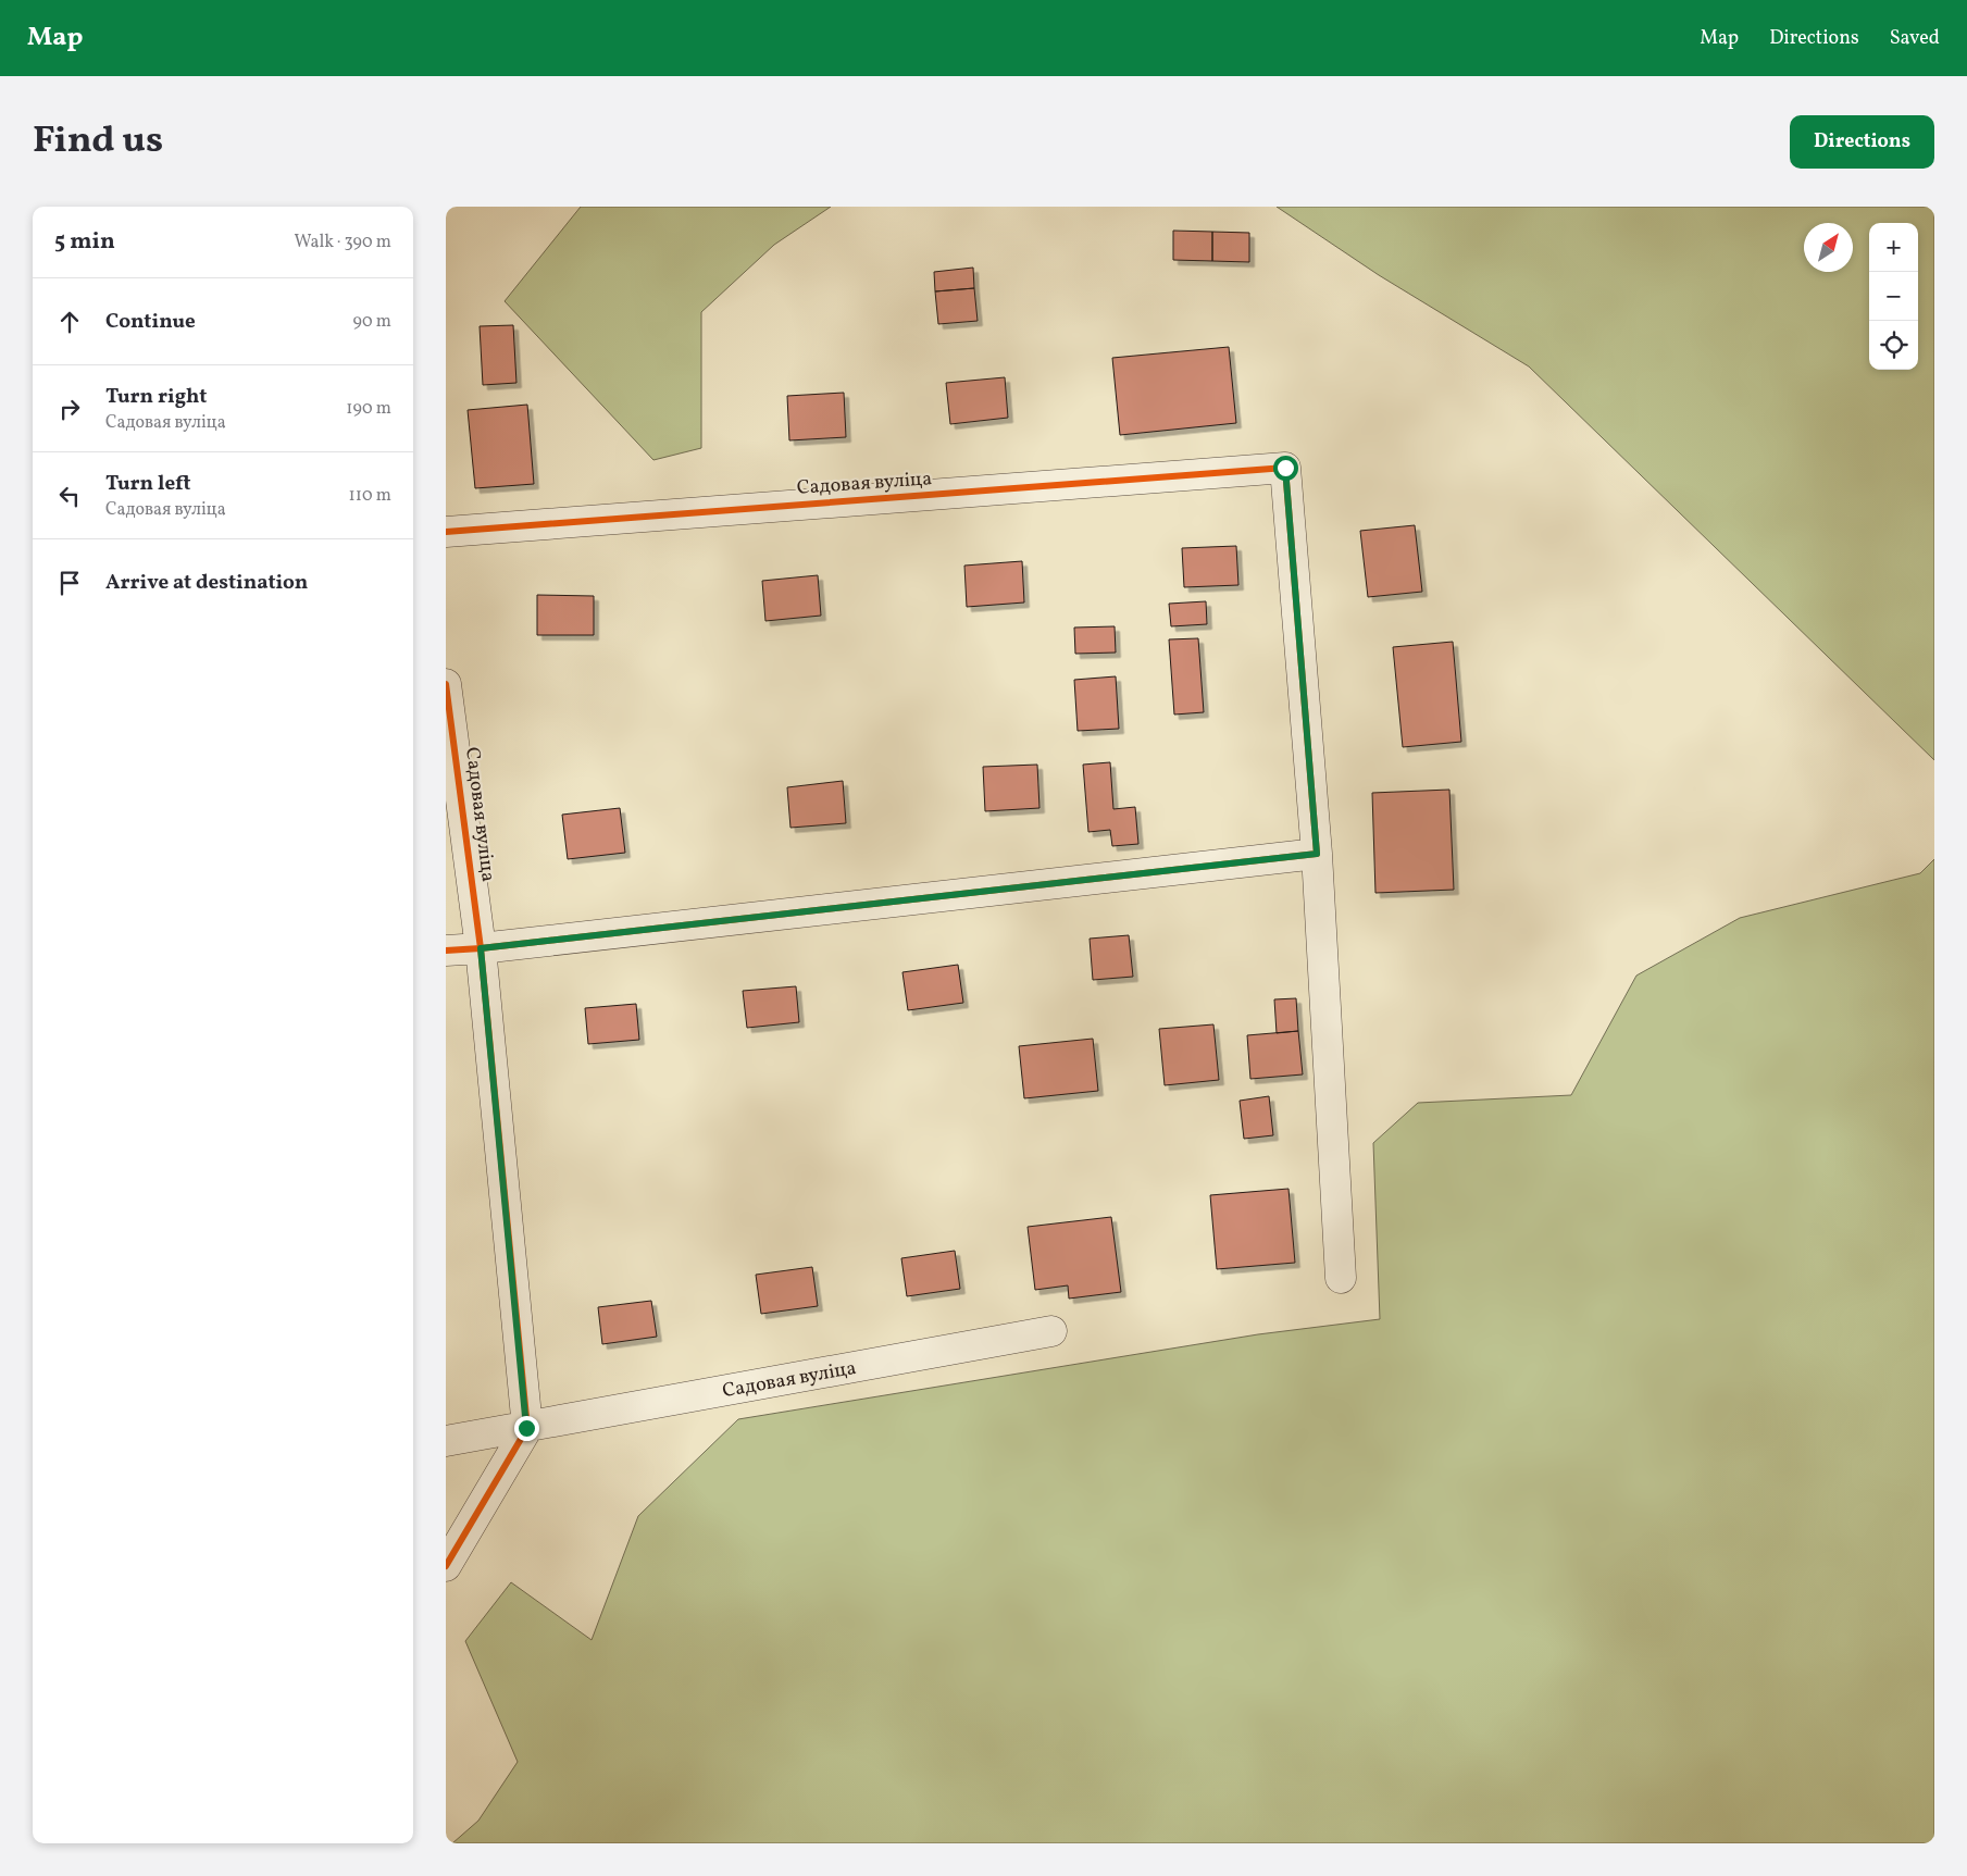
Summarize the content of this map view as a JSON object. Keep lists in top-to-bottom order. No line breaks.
{"streets":{"street":["Садовая вуліца"]},"north":"top right","page":{"header":"Map","nav":["Map","Directions","Saved"],"title":"Find us","buttons":"Directions","heading":["5 min","Walk · 390 m"],"map_buttons":["+","−"],"list":[["Continue","90 m"],["Turn right","Садовая вуліца","190 m"],["Turn left","Садовая вуліца","110 m"],"Arrive at destination"]}}
